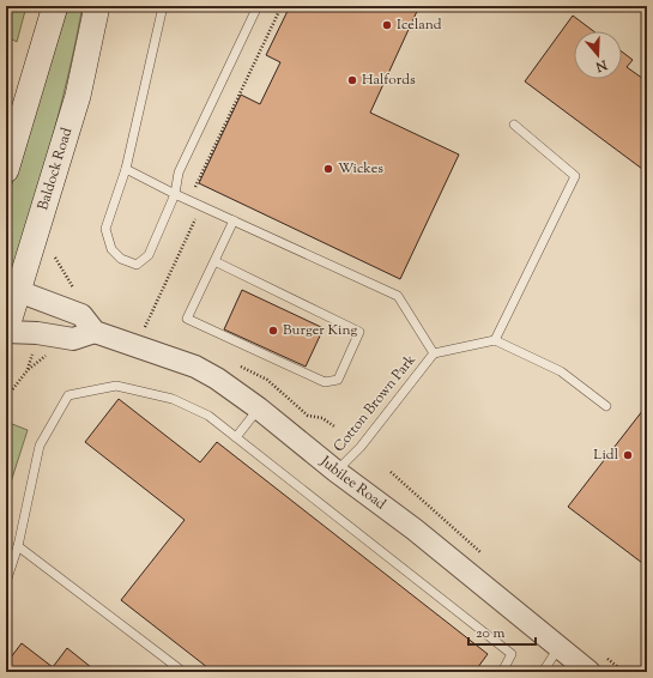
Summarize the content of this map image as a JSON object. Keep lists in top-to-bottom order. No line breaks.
{"streets":{"main road":["Baldock Road"],"street":["Jubilee Road"],"lane":["Cotton Brown Park"]},"crossings":[["Baldock Road","Jubilee Road"],["Cotton Brown Park","Jubilee Road"]],"places":["Iceland","Halfords","Wickes","Burger King","Lidl"],"scale_bar":"20 m","north":"bottom"}
